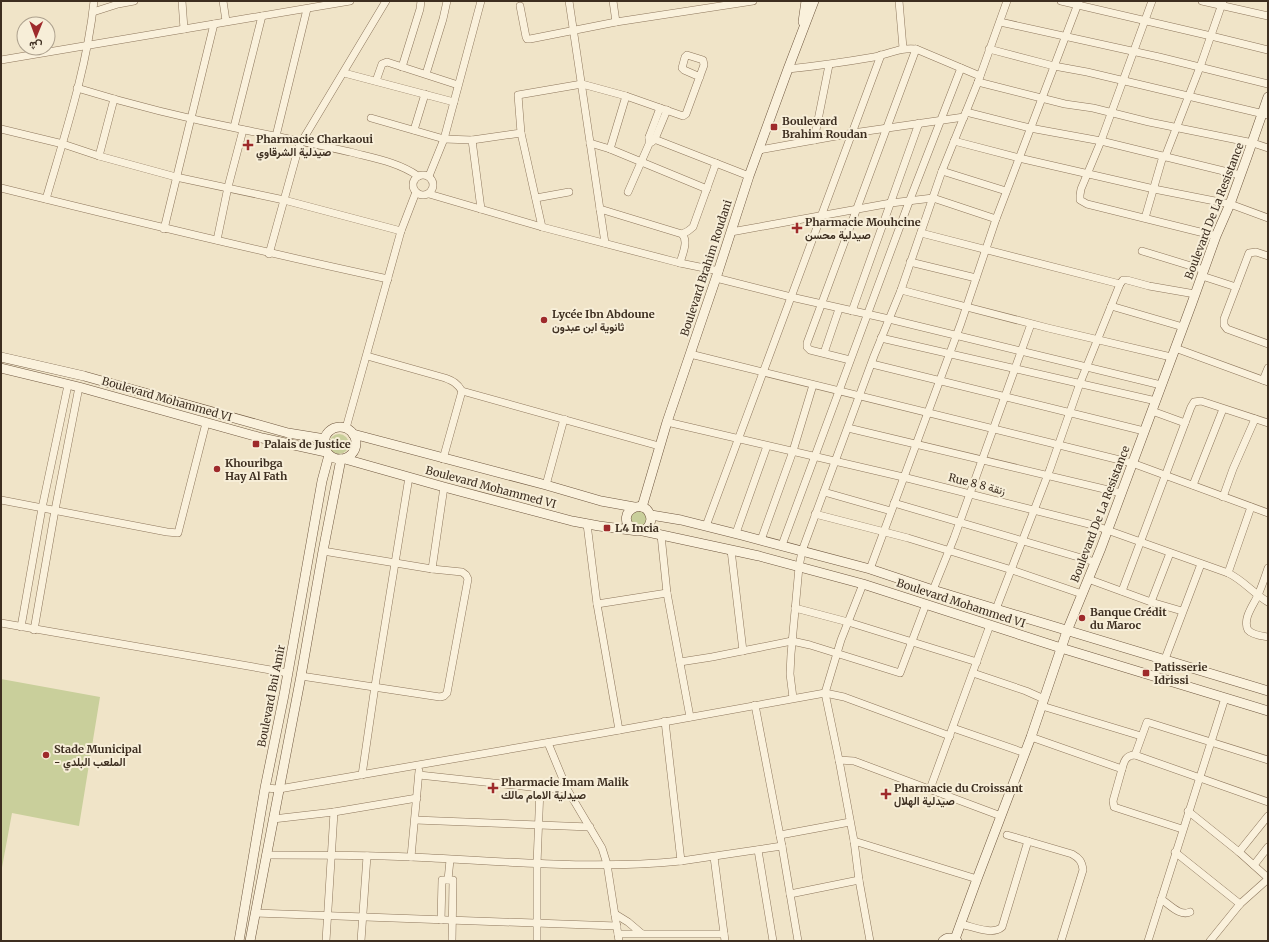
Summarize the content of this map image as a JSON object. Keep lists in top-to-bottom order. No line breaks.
{"streets":{"main road":["Boulevard De La Resistance","Boulevard Brahim Roudani","Boulevard Mohammed VI","Boulevard Bni Amir"],"street":["Rue 8 8 زنقة"]},"crossings":[["Boulevard De La Resistance","Boulevard Mohammed VI"],["Boulevard De La Resistance","Rue 8 8 زنقة"],["Boulevard Brahim Roudani","Boulevard Mohammed VI"],["Boulevard Brahim Roudani","Rue 8 8 زنقة"],["Boulevard Mohammed VI","Boulevard Bni Amir"]],"places":{"transit":["Boulevard Brahim Roudan","Palais de Justice","L4 Incia","Patisserie Idrissi"],"health":["Pharmacie Charkaoui صيدلية الشرقاوي","Pharmacie Mouhcine صيدلية محسن","Pharmacie Imam Malik صيدلية الامام مالك","Pharmacie du Croissant صيدلية الهلال"],"other":["Lycée Ibn Abdoune ثانوية ابن عبدون","Khouribga Hay Al Fath","Banque Crédit du Maroc","Stade Municipal - الملعب البلدي"]},"north":"bottom"}
